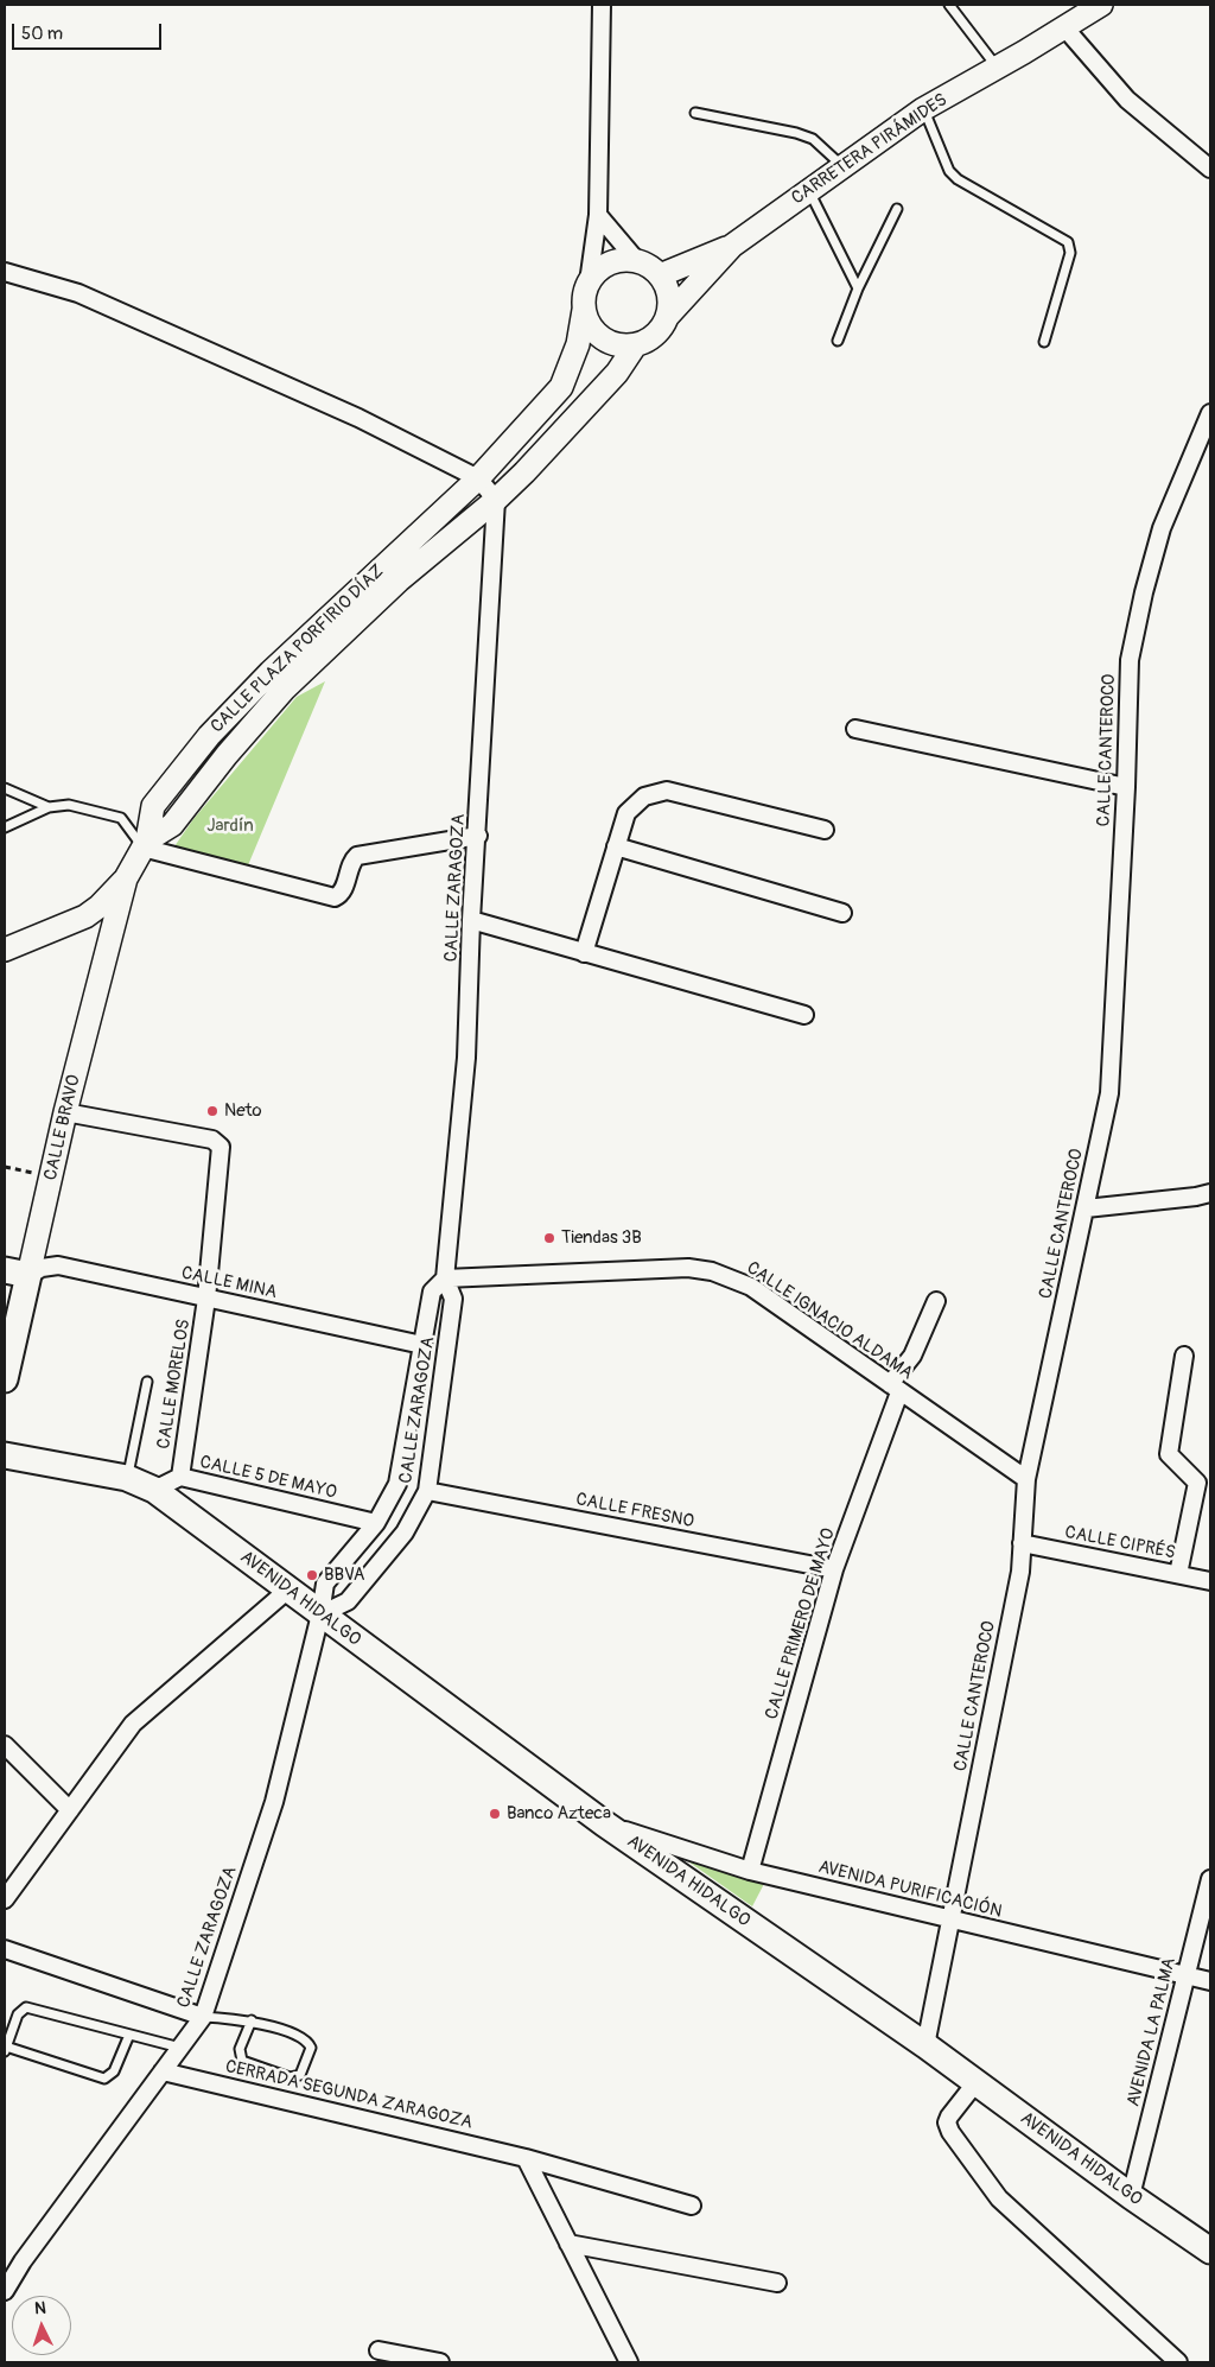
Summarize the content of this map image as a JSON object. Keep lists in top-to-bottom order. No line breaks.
{"streets":{"main road":["CARRETERA PIRÁMIDES","CALLE PLAZA PORFIRIO DÍAZ","CALLE BRAVO","AVENIDA HIDALGO"],"street":["CALLE CANTEROCO","CALLE ZARAGOZA","CALLE MINA","CALLE IGNACIO ALDAMA","CALLE MORELOS","CALLE 5 DE MAYO","CALLE FRESNO","CALLE CIPRÉS","CALLE PRIMERO DE MAYO","AVENIDA PURIFICACIÓN","AVENIDA LA PALMA","CERRADA SEGUNDA ZARAGOZA"]},"crossings":[["CALLE PLAZA PORFIRIO DÍAZ","CALLE ZARAGOZA"],["CALLE PLAZA PORFIRIO DÍAZ","CALLE BRAVO"],["CALLE CANTEROCO","CALLE IGNACIO ALDAMA"],["CALLE CANTEROCO","CALLE CIPRÉS"],["CALLE CANTEROCO","AVENIDA HIDALGO"],["CALLE CANTEROCO","AVENIDA PURIFICACIÓN"],["CALLE ZARAGOZA","CALLE MINA"],["CALLE ZARAGOZA","CALLE IGNACIO ALDAMA"],["CALLE ZARAGOZA","CALLE 5 DE MAYO"],["CALLE ZARAGOZA","CALLE FRESNO"],["CALLE ZARAGOZA","AVENIDA HIDALGO"],["CALLE ZARAGOZA","CERRADA SEGUNDA ZARAGOZA"],["CALLE BRAVO","CALLE MINA"],["CALLE BRAVO","CALLE MORELOS"],["CALLE MINA","CALLE MORELOS"],["CALLE IGNACIO ALDAMA","CALLE PRIMERO DE MAYO"],["CALLE MORELOS","CALLE 5 DE MAYO"],["CALLE 5 DE MAYO","AVENIDA HIDALGO"],["CALLE FRESNO","CALLE PRIMERO DE MAYO"],["AVENIDA HIDALGO","AVENIDA PURIFICACIÓN"],["AVENIDA HIDALGO","AVENIDA LA PALMA"],["CALLE PRIMERO DE MAYO","AVENIDA PURIFICACIÓN"],["AVENIDA PURIFICACIÓN","AVENIDA LA PALMA"]],"parks":["Jardín"],"places":["Neto","Tiendas 3B","BBVA","Banco Azteca"],"scale_bar":"50 m","north":"top"}
